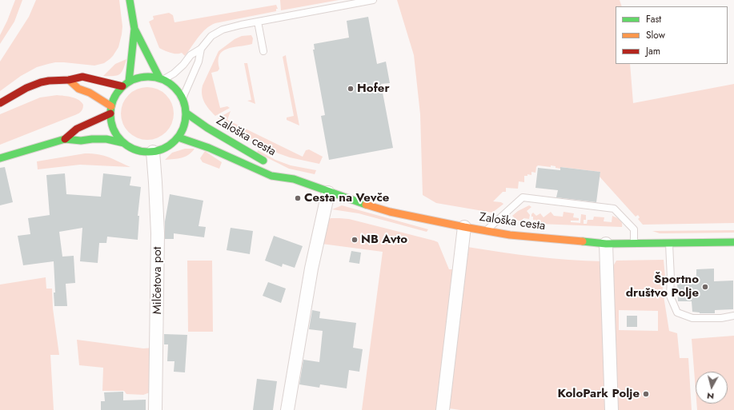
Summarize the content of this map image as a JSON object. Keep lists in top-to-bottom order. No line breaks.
{"streets":{"main road":["Zaloška cesta"],"street":["Milčetova pot"]},"crossings":[["Zaloška cesta","Milčetova pot"]],"places":["Hofer","Cesta na Vevče","NB Avto","Športno društvo Polje","KoloPark Polje"],"legend":["Fast","Slow","Jam"],"north":"bottom"}
